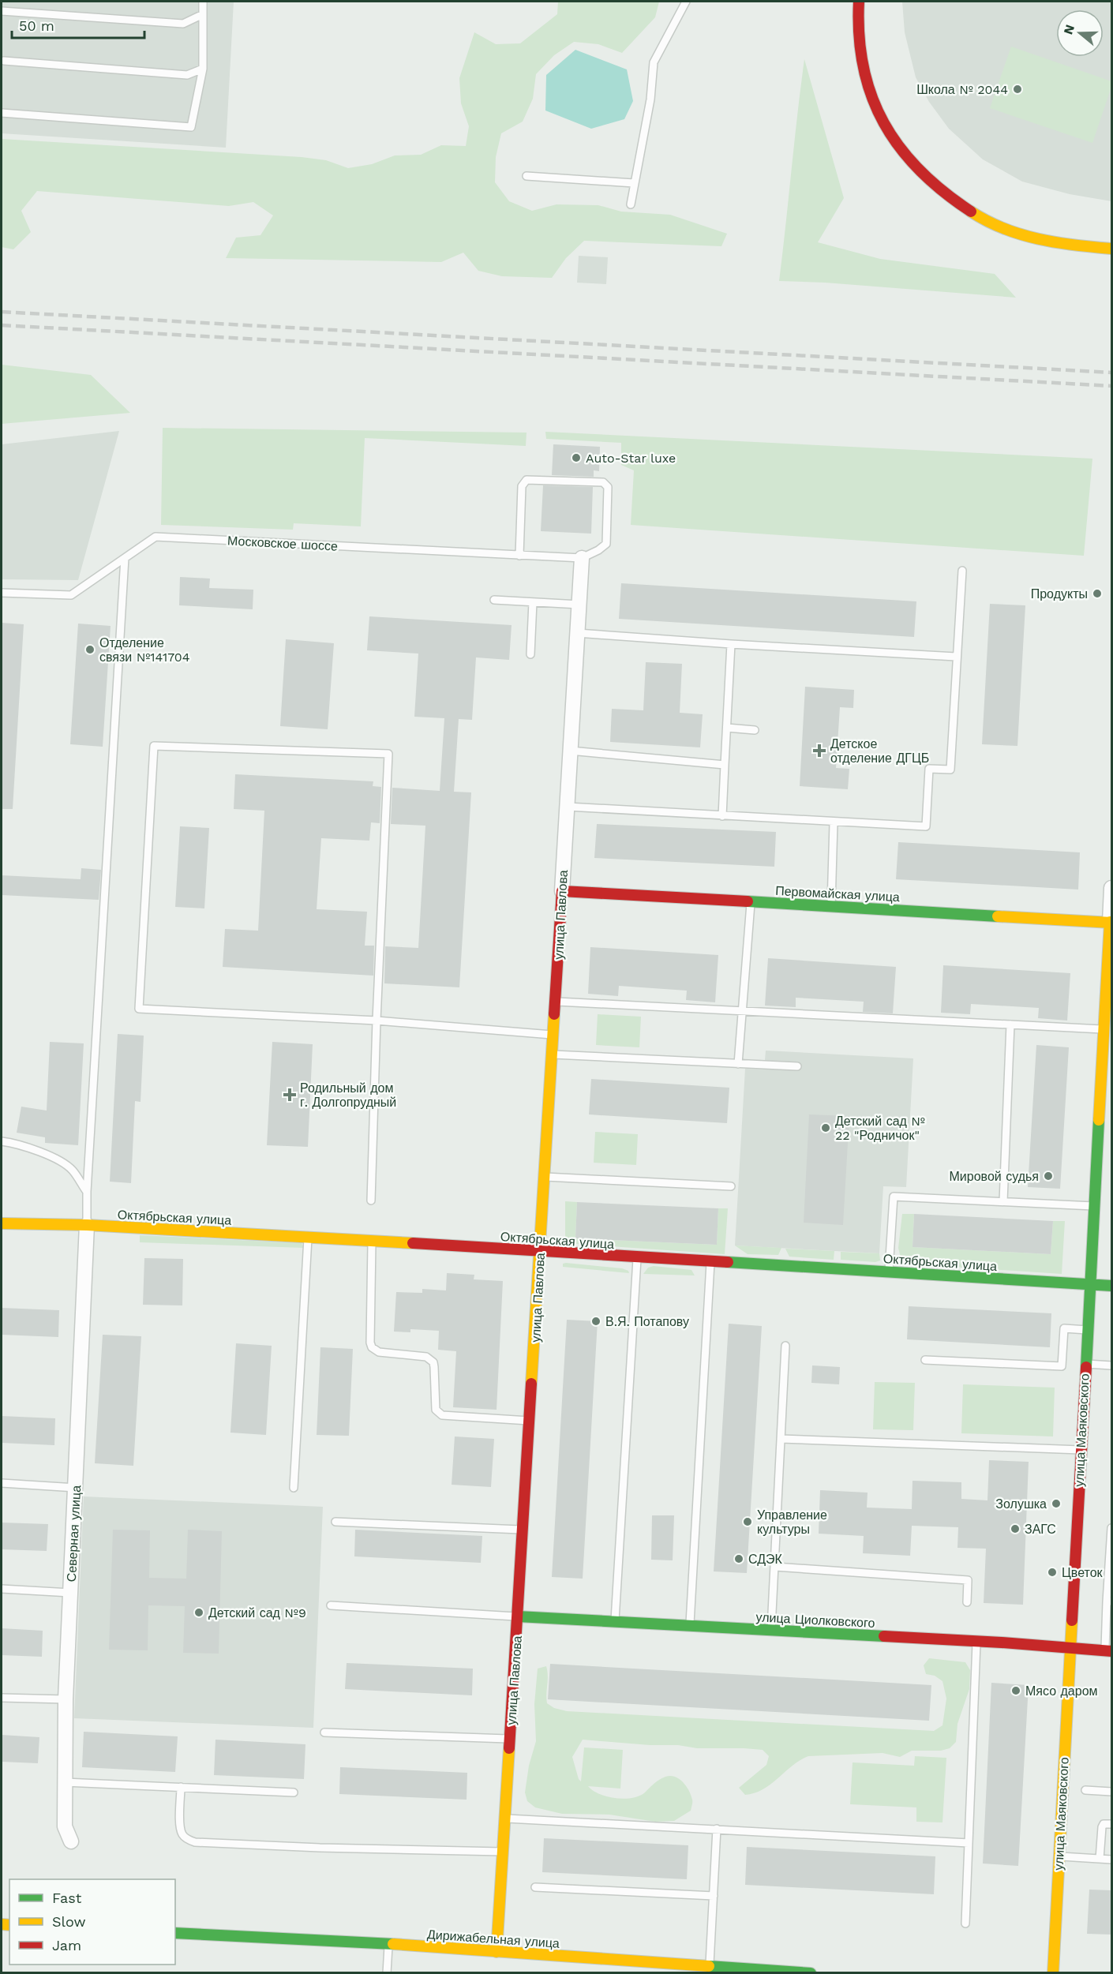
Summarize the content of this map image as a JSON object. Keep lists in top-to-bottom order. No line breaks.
{"streets":{"street":["Первомайская улица","улица Павлова","Октябрьская улица","улица Маяковского","Северная улица","улица Циолковского","Дирижабельная улица"],"lane":["Московское шоссе"]},"crossings":[["Московское шоссе","улица Павлова"],["Первомайская улица","улица Павлова"],["Первомайская улица","улица Маяковского"],["улица Павлова","Октябрьская улица"],["улица Павлова","улица Циолковского"],["улица Павлова","Дирижабельная улица"],["Октябрьская улица","улица Маяковского"],["Октябрьская улица","Северная улица"],["улица Маяковского","улица Циолковского"]],"places":{"other":["Школа № 2044","Auto-Star luxe","Продукты","Отделение связи №141704","Детский сад № 22 \"Родничок\"","Мировой судья","В.Я. Потапову","Золушка","Управление культуры","ЗАГС","СДЭК","Цветок","Детский сад №9","Мясо даром"],"health":["Детское отделение ДГЦБ","Родильный дом г. Долгопрудный"]},"legend":["Fast","Slow","Jam"],"scale_bar":"50 m","north":"left"}
